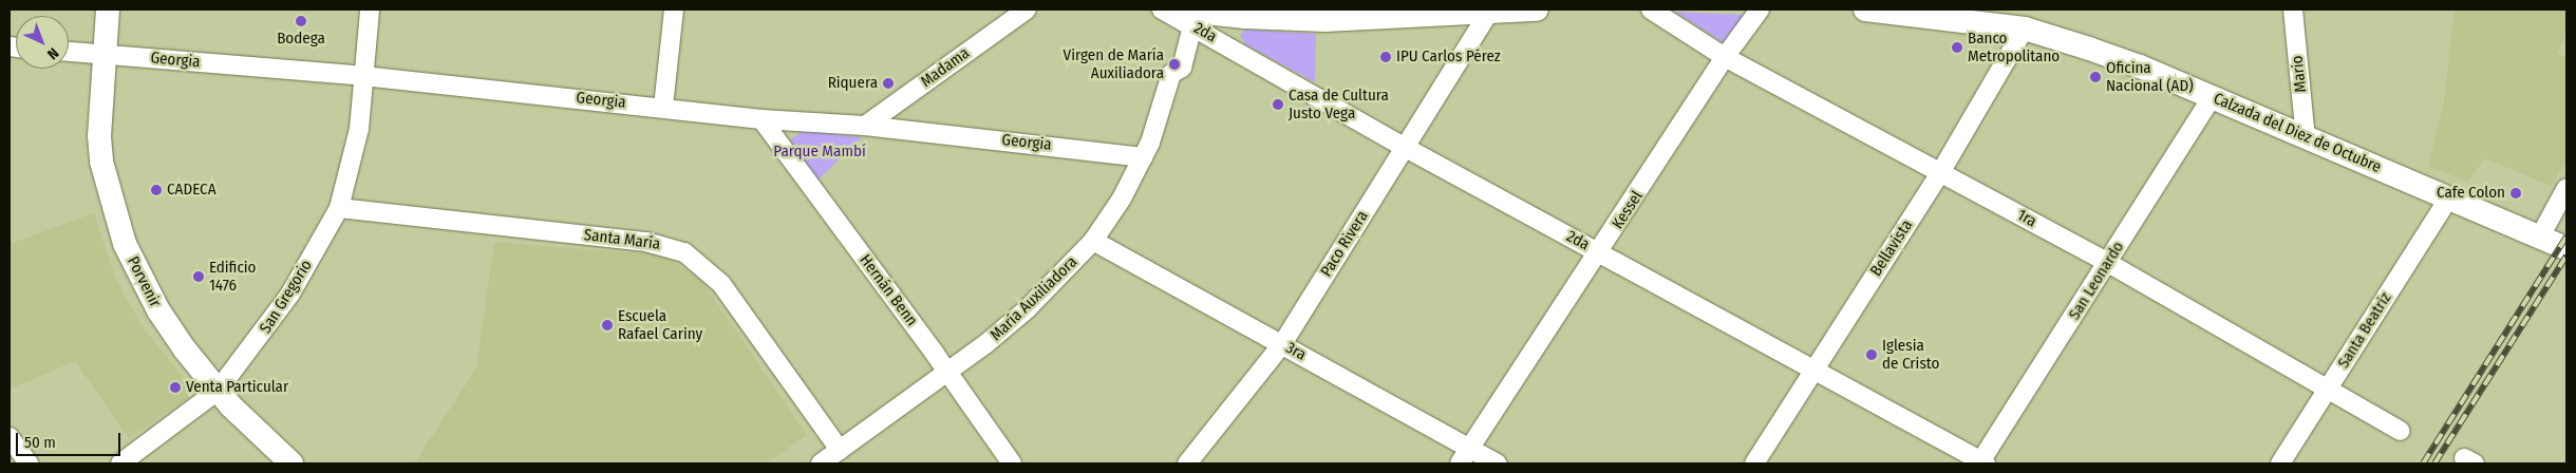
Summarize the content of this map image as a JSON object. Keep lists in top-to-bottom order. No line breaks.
{"streets":{"main road":["Calzada del Diez de Octubre","Porvenir"],"street":["2da","Georgia","Madama","Mario","Kessel","1ra","Santa María","Paco Rivera","Bellavista","San Leonardo","Hernán Benn","San Gregorio","María Auxiliadora","Santa Beatriz","3ra"]},"crossings":[["2da","Kessel"],["2da","Paco Rivera"],["2da","Bellavista"],["2da","San Leonardo"],["2da","María Auxiliadora"],["Georgia","Madama"],["Georgia","Porvenir"],["Georgia","Hernán Benn"],["Georgia","San Gregorio"],["Georgia","María Auxiliadora"],["Mario","Calzada del Diez de Octubre"],["Calzada del Diez de Octubre","Bellavista"],["Calzada del Diez de Octubre","San Leonardo"],["Calzada del Diez de Octubre","Santa Beatriz"],["Kessel","1ra"],["Kessel","3ra"],["1ra","Bellavista"],["1ra","San Leonardo"],["1ra","Santa Beatriz"],["Santa María","San Gregorio"],["Santa María","María Auxiliadora"],["Paco Rivera","3ra"],["Porvenir","San Gregorio"],["Hernán Benn","María Auxiliadora"],["María Auxiliadora","3ra"]],"parks":["Parque Mambí"],"places":["Bodega","Banco Metropolitano","IPU Carlos Pérez","Virgen de María Auxiliadora","Oficina Nacional (AD)","Riquera","Casa de Cultura Justo Vega","CADECA","Cafe Colon","Edificio 1476","Escuela Rafael Cariny","Iglesia de Cristo","Venta Particular"],"scale_bar":"50 m","north":"bottom right"}
